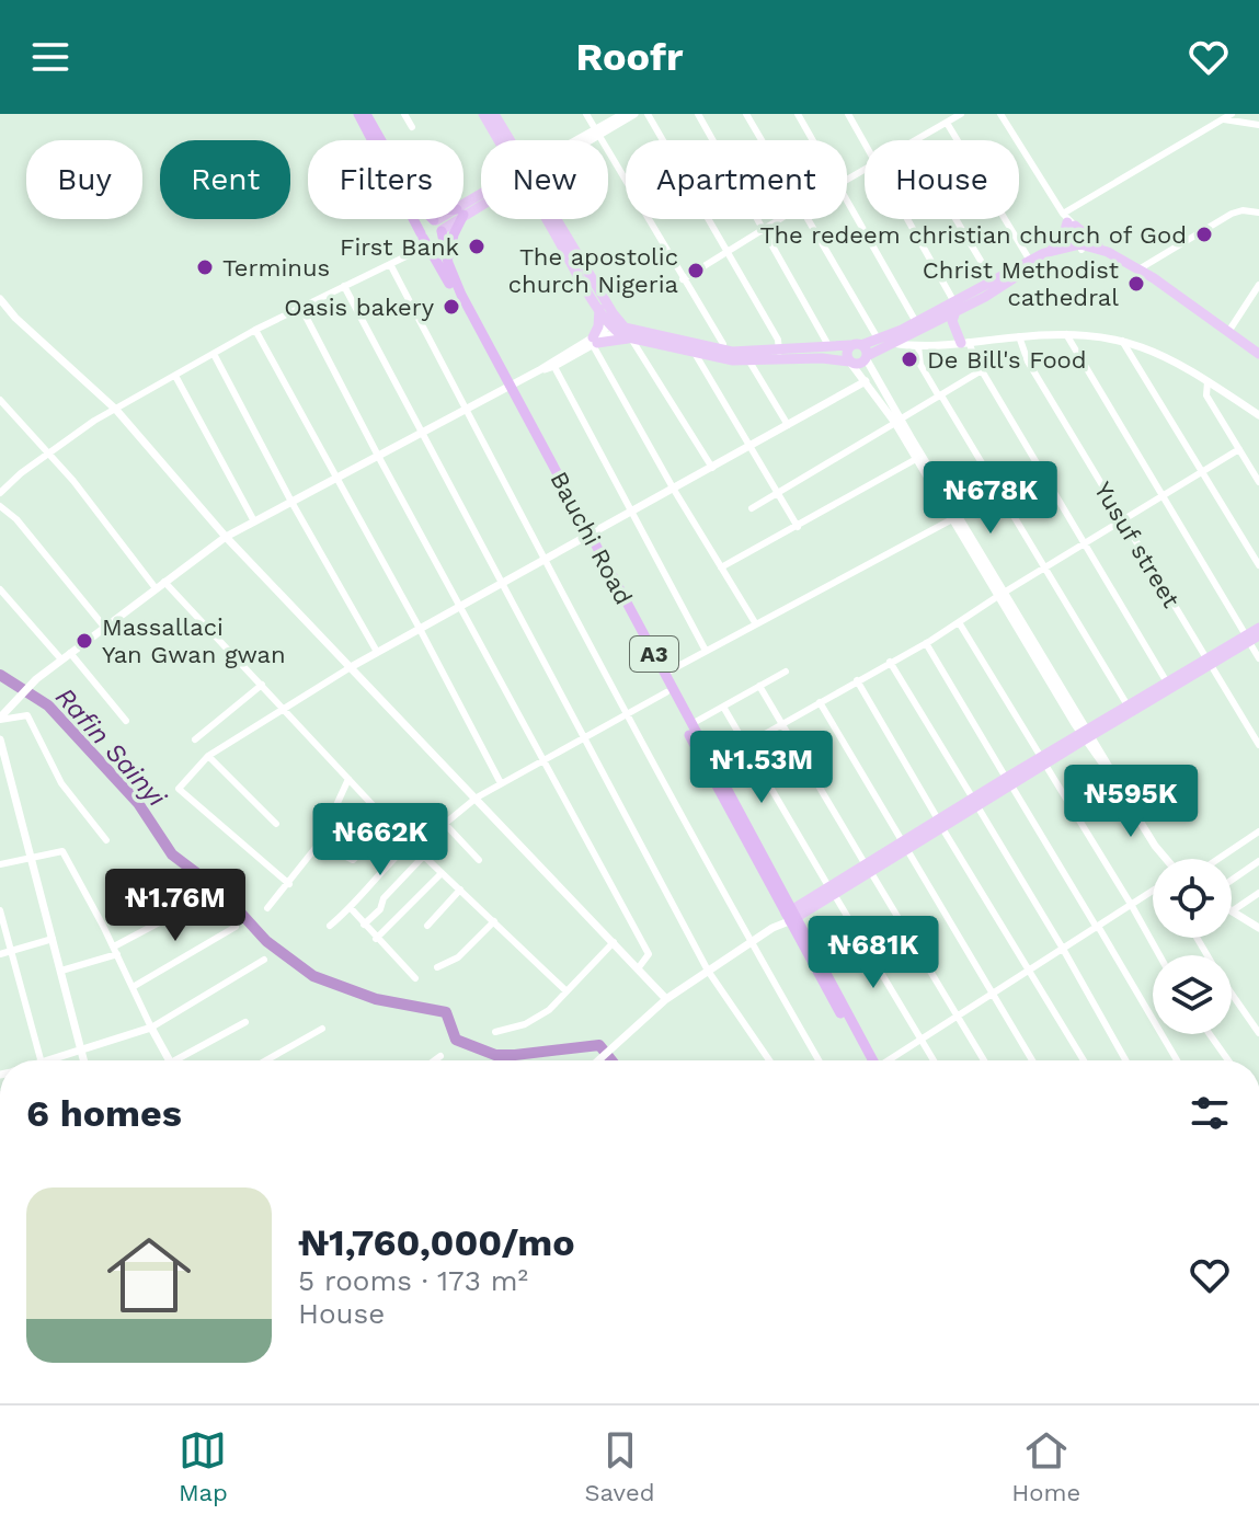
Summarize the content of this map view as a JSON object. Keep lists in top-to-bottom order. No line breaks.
{"streets":{"highway":["Bauchi Road","A3"],"street":["Yusuf street"]},"crossings":[["Bauchi Road","A3"]],"water":["Rafin Sainyi"],"places":["The redeem christian church of God","First Bank","Terminus","The apostolic church Nigeria","Christ Methodist cathedral","Oasis bakery","De Bill's Food","Massallaci Yan Gwan gwan"],"page":{"header":"Roofr","chip":["Buy","Rent","Filters","New","Apartment","House"],"price":["₦678K","₦1.53M","₦595K","₦662K","₦1.76M","₦681K"],"heading":"6 homes","list":[{"name":"₦1,760,000/mo","note":"5 rooms · 173 m² · House"}],"tabs":["Map","Saved","Home"]}}
